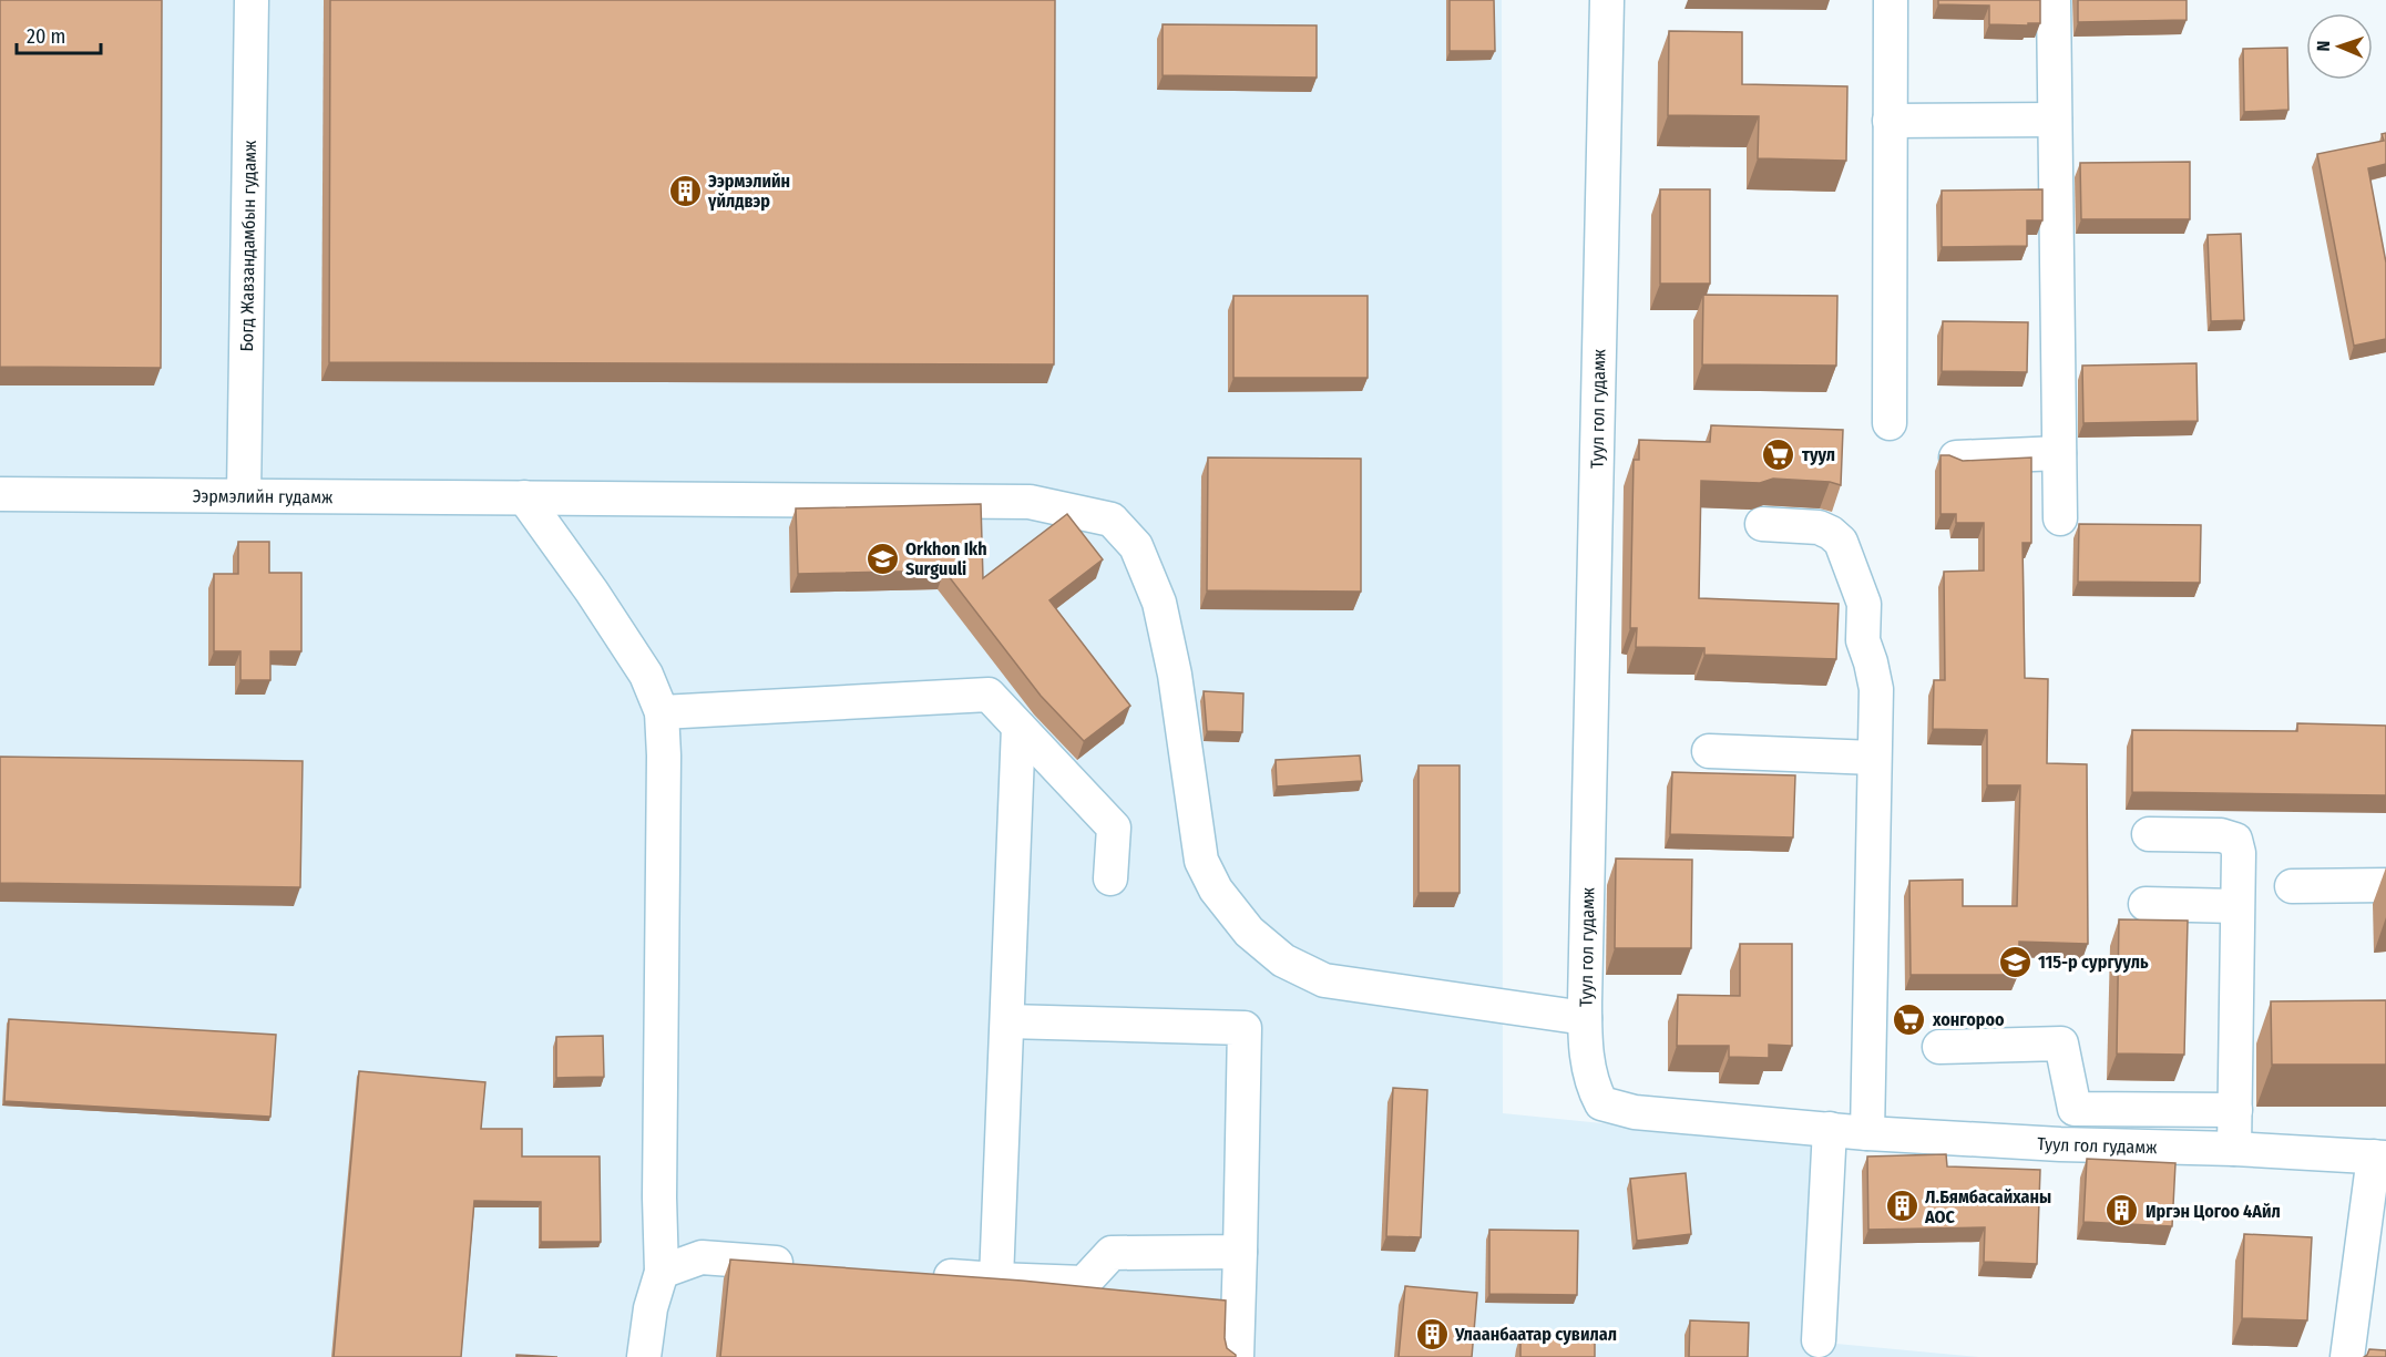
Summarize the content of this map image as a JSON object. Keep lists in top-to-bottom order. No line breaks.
{"streets":{"street":["Богд Жавзандамбын гудамж","Туул гол гудамж","Ээрмэлийн гудамж"]},"crossings":[["Богд Жавзандамбын гудамж","Ээрмэлийн гудамж"],["Туул гол гудамж","Ээрмэлийн гудамж"]],"places":{"building":["Ээрмэлийн үйлдвэр","Л.Бямбасайханы АОС","Иргэн Цогоо 4Айл","Улаанбаатар сувилал"],"supermarket":["туул","хонгороо"],"school or university":["Orkhon Ikh Surguuli","115-р сургууль"]},"scale_bar":"20 m","north":"left"}
